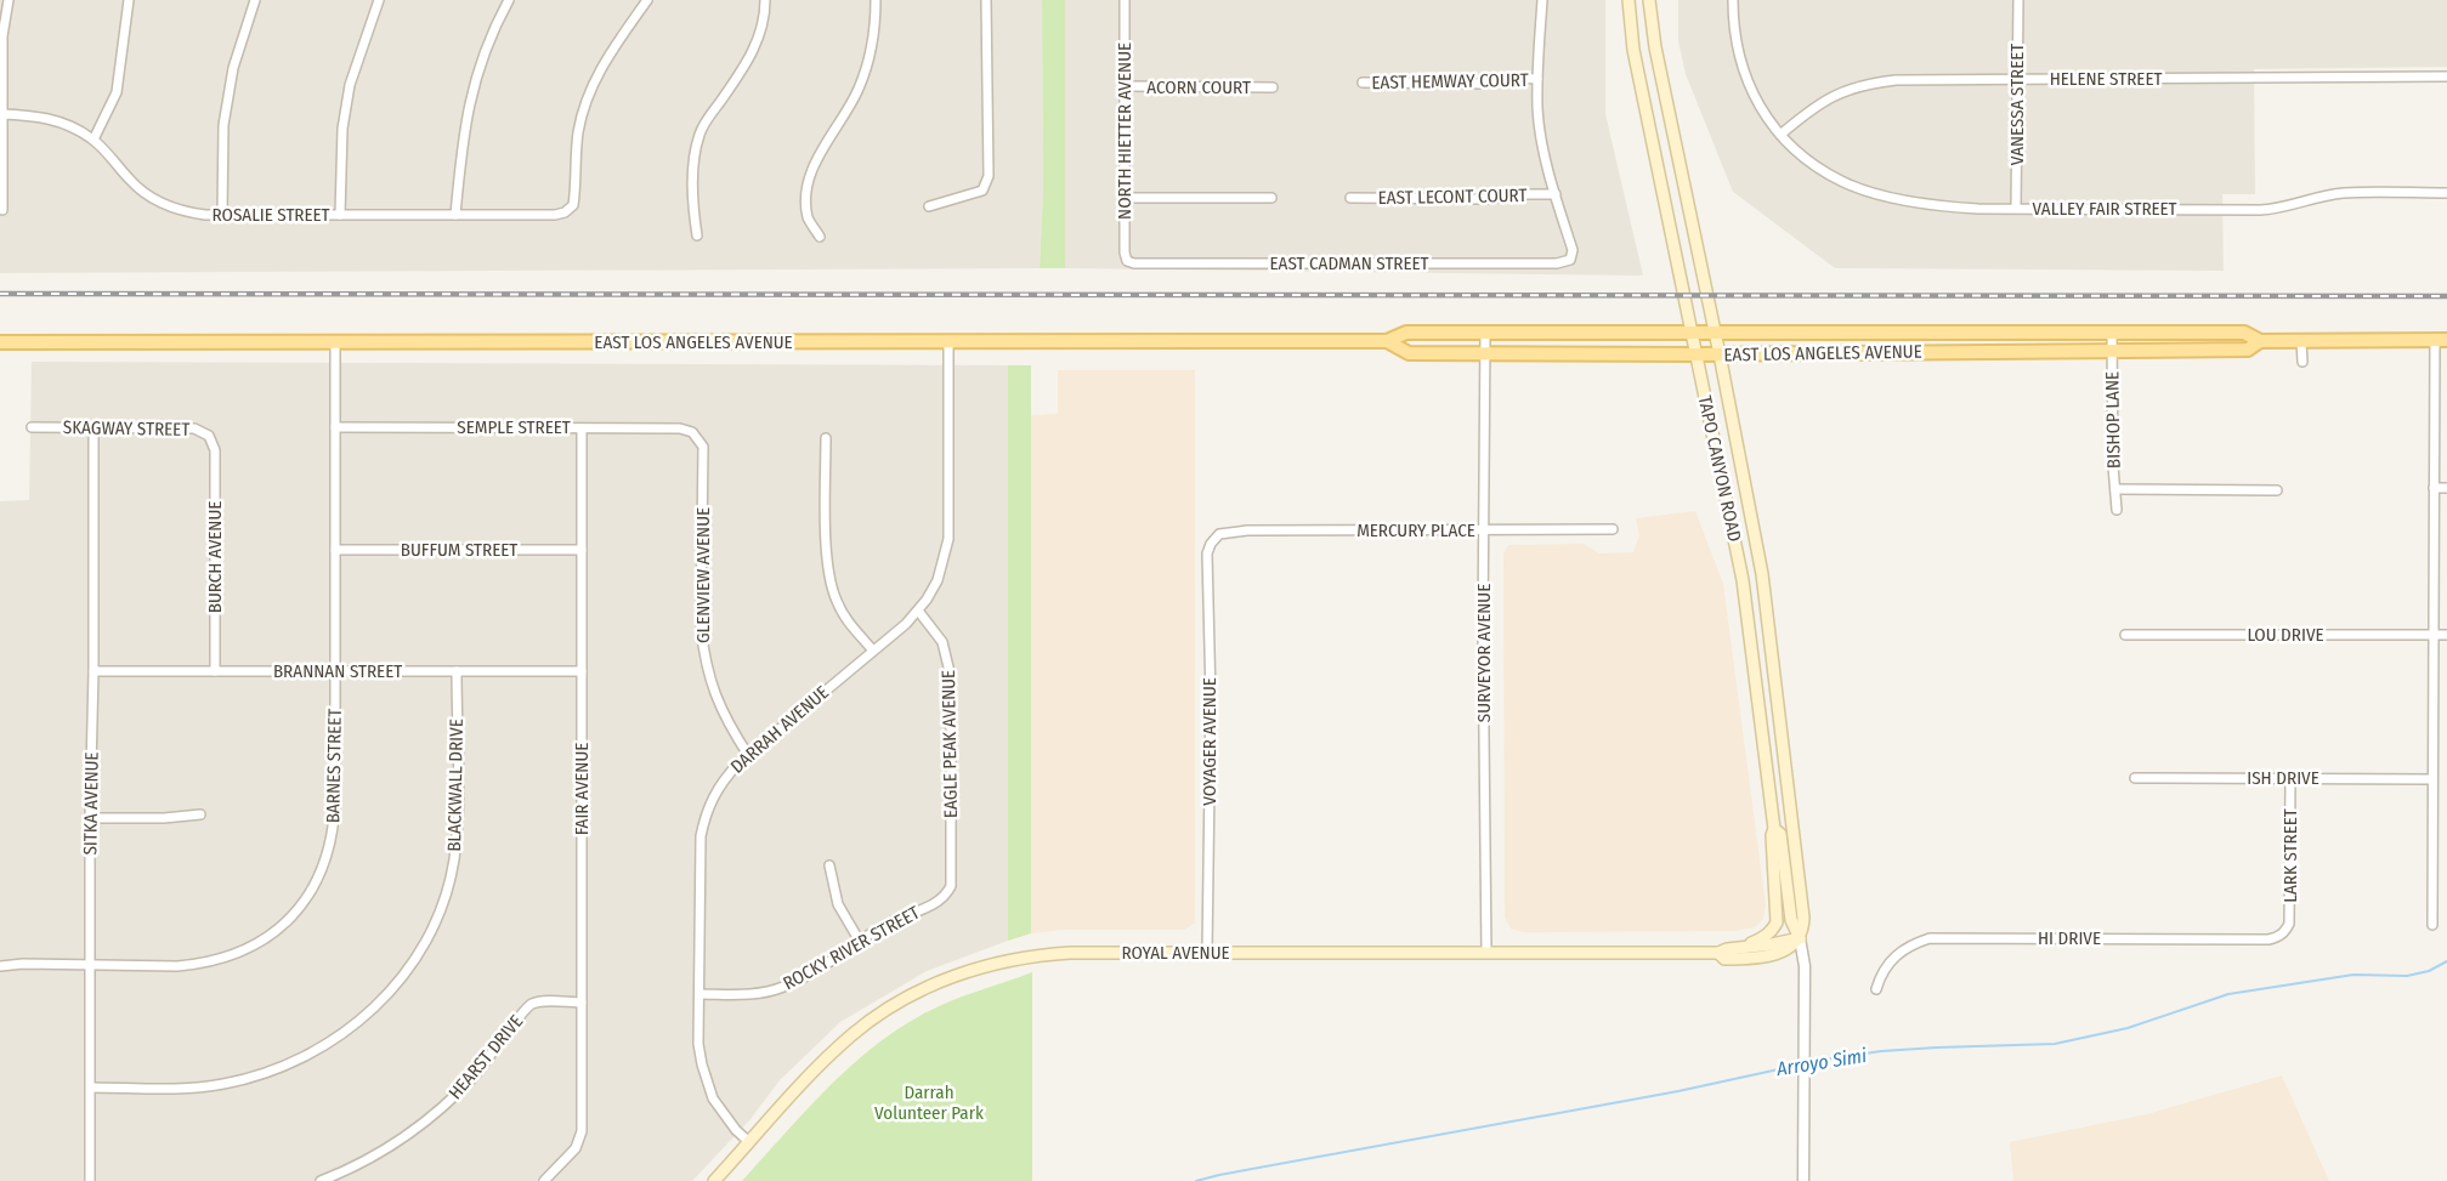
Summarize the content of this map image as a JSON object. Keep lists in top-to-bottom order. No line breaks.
{"streets":{"main road":["EAST LOS ANGELES AVENUE","TAPO CANYON ROAD","ROYAL AVENUE"],"street":["HELENE STREET","EAST HEMWAY COURT","ACORN COURT","VANESSA STREET","NORTH HIETTER AVENUE","EAST LECONT COURT","VALLEY FAIR STREET","ROSALIE STREET","EAST CADMAN STREET","BISHOP LANE","SEMPLE STREET","SKAGWAY STREET","MERCURY PLACE","BUFFUM STREET","BURCH AVENUE","GLENVIEW AVENUE","LOU DRIVE","SURVEYOR AVENUE","BRANNAN STREET","DARRAH AVENUE","VOYAGER AVENUE","EAGLE PEAK AVENUE","BARNES STREET","ISH DRIVE","BLACKWALL DRIVE","FAIR AVENUE","SITKA AVENUE","LARK STREET","HI DRIVE","ROCKY RIVER STREET","HEARST DRIVE"]},"crossings":[["HELENE STREET","VANESSA STREET"],["HELENE STREET","VALLEY FAIR STREET"],["ACORN COURT","NORTH HIETTER AVENUE"],["VANESSA STREET","VALLEY FAIR STREET"],["NORTH HIETTER AVENUE","EAST CADMAN STREET"],["EAST LECONT COURT","EAST CADMAN STREET"],["EAST LOS ANGELES AVENUE","BISHOP LANE"],["EAST LOS ANGELES AVENUE","TAPO CANYON ROAD"],["EAST LOS ANGELES AVENUE","SURVEYOR AVENUE"],["EAST LOS ANGELES AVENUE","DARRAH AVENUE"],["EAST LOS ANGELES AVENUE","BARNES STREET"],["SEMPLE STREET","GLENVIEW AVENUE"],["SEMPLE STREET","BARNES STREET"],["SEMPLE STREET","FAIR AVENUE"],["SKAGWAY STREET","BURCH AVENUE"],["SKAGWAY STREET","SITKA AVENUE"],["TAPO CANYON ROAD","ROYAL AVENUE"],["MERCURY PLACE","SURVEYOR AVENUE"],["MERCURY PLACE","VOYAGER AVENUE"],["BUFFUM STREET","BARNES STREET"],["BUFFUM STREET","FAIR AVENUE"],["BURCH AVENUE","BRANNAN STREET"],["GLENVIEW AVENUE","DARRAH AVENUE"],["SURVEYOR AVENUE","ROYAL AVENUE"],["BRANNAN STREET","BARNES STREET"],["BRANNAN STREET","BLACKWALL DRIVE"],["BRANNAN STREET","FAIR AVENUE"],["BRANNAN STREET","SITKA AVENUE"],["DARRAH AVENUE","EAGLE PEAK AVENUE"],["DARRAH AVENUE","ROCKY RIVER STREET"],["DARRAH AVENUE","ROYAL AVENUE"],["VOYAGER AVENUE","ROYAL AVENUE"],["EAGLE PEAK AVENUE","ROCKY RIVER STREET"],["BARNES STREET","SITKA AVENUE"],["ISH DRIVE","LARK STREET"],["BLACKWALL DRIVE","SITKA AVENUE"],["FAIR AVENUE","HEARST DRIVE"],["LARK STREET","HI DRIVE"]],"water":["Arroyo Simi"],"parks":["Darrah Volunteer Park"]}
